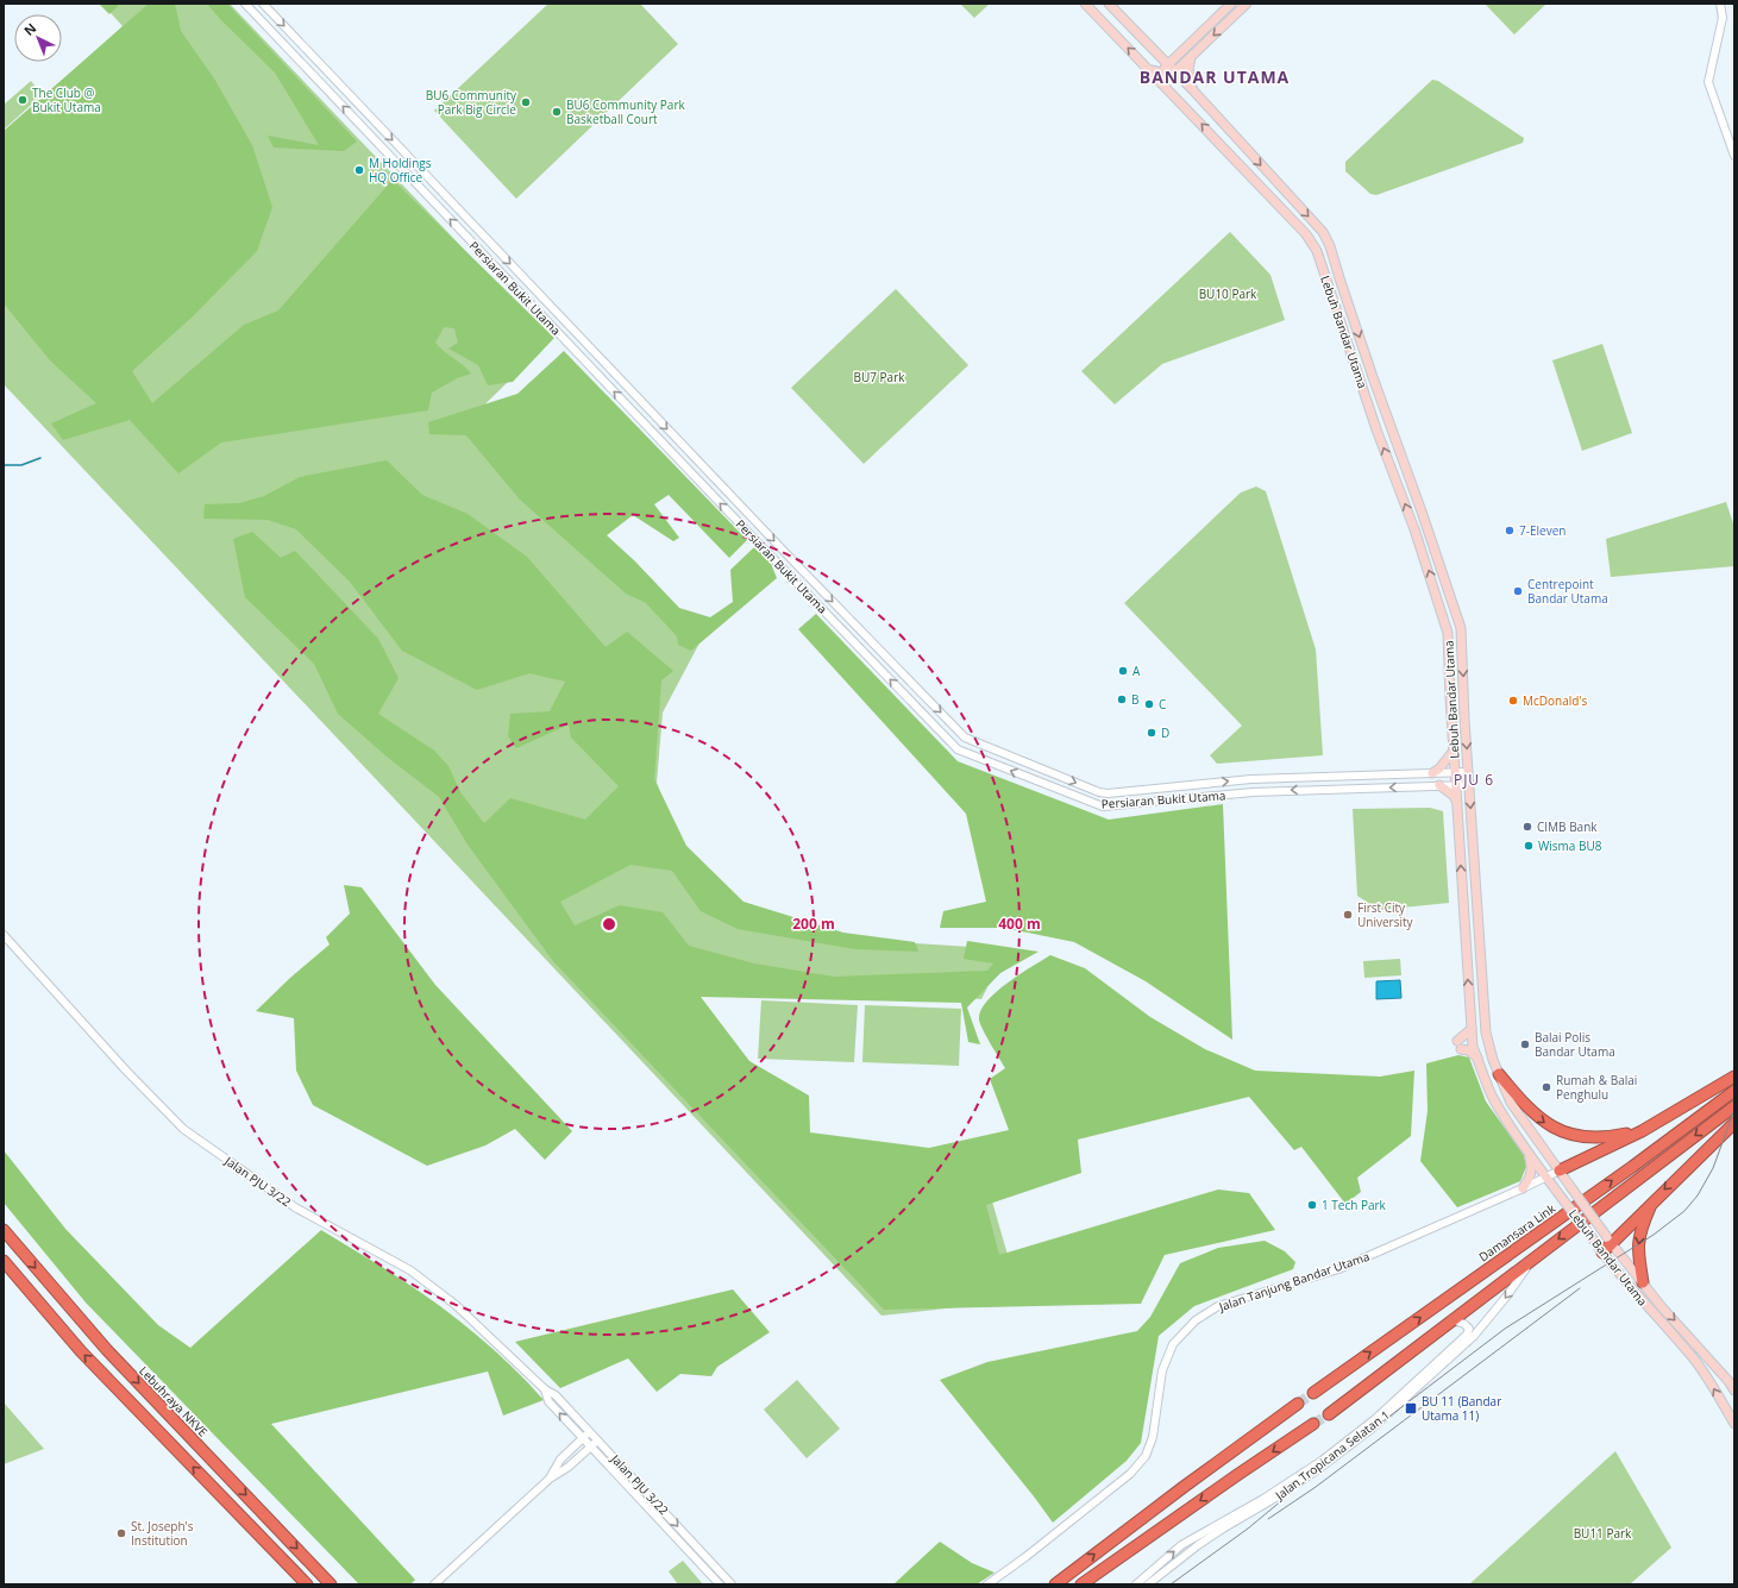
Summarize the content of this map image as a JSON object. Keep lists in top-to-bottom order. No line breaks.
{"streets":{"highway":["Damansara Link","Lebuhraya NKVE"],"main road":["Lebuh Bandar Utama"],"street":["Persiaran Bukit Utama","Jalan PJU 3/22","Jalan Tanjung Bandar Utama","Jalan Tropicana Selatan 1"]},"crossings":[["Persiaran Bukit Utama","Lebuh Bandar Utama"],["Lebuh Bandar Utama","Jalan Tanjung Bandar Utama"]],"districts":["BANDAR UTAMA","PJU 6"],"parks":["BU10 Park","BU7 Park","BU11 Park"],"places":{"other":["The Club @ Bukit Utama","BU6 Community Park Big Circle","BU6 Community Park Basketball Court","M Holdings HQ Office","7-Eleven","Centrepoint Bandar Utama","A","B","McDonald's","C","D","CIMB Bank","Wisma BU8","First City University","Balai Polis Bandar Utama","Rumah & Balai Penghulu","1 Tech Park","St. Joseph's Institution"],"transit":["BU 11 (Bandar Utama 11)"]},"north":"top left","rings":["200 m","400 m"]}
